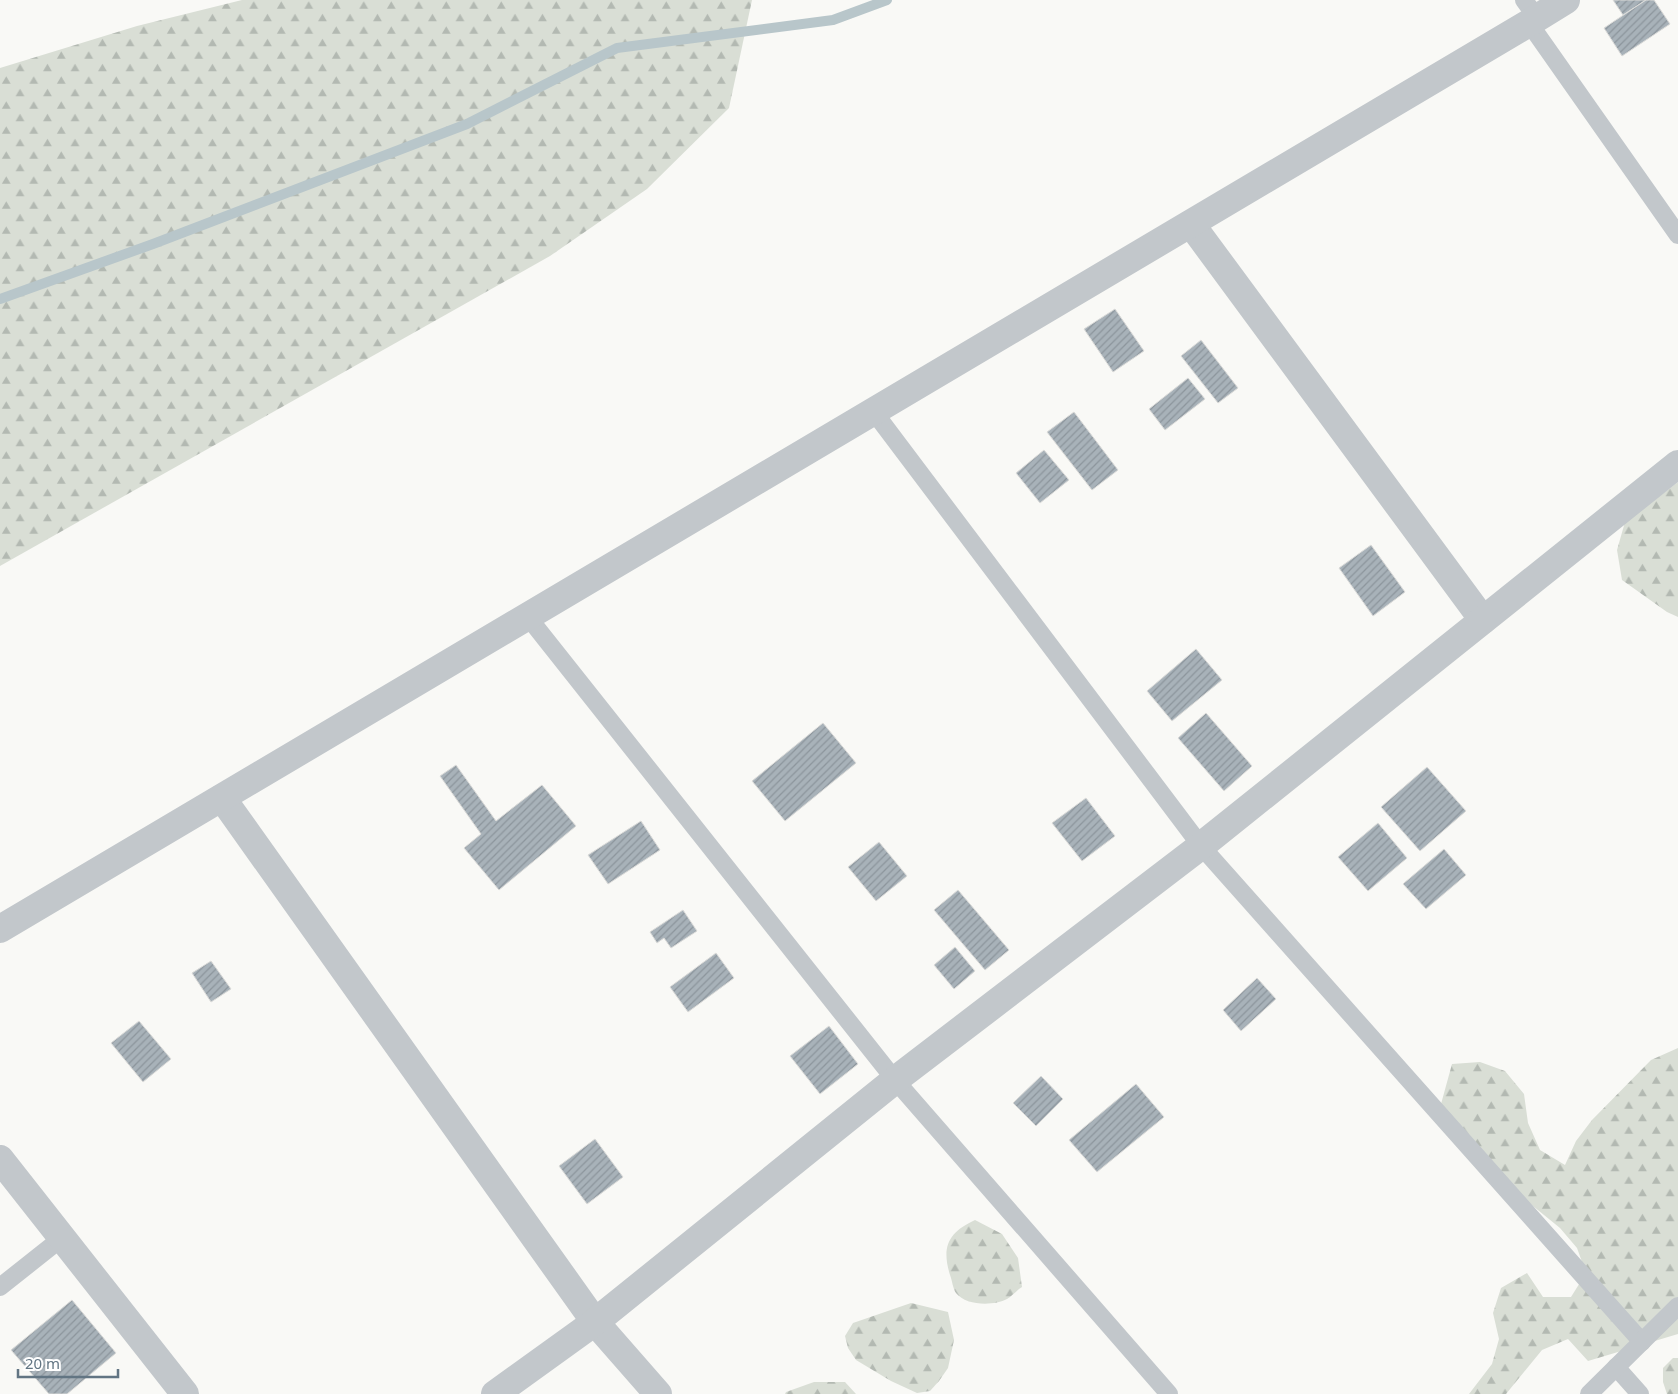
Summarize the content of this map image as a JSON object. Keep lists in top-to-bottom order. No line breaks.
{"scale_bar":"20 m"}
